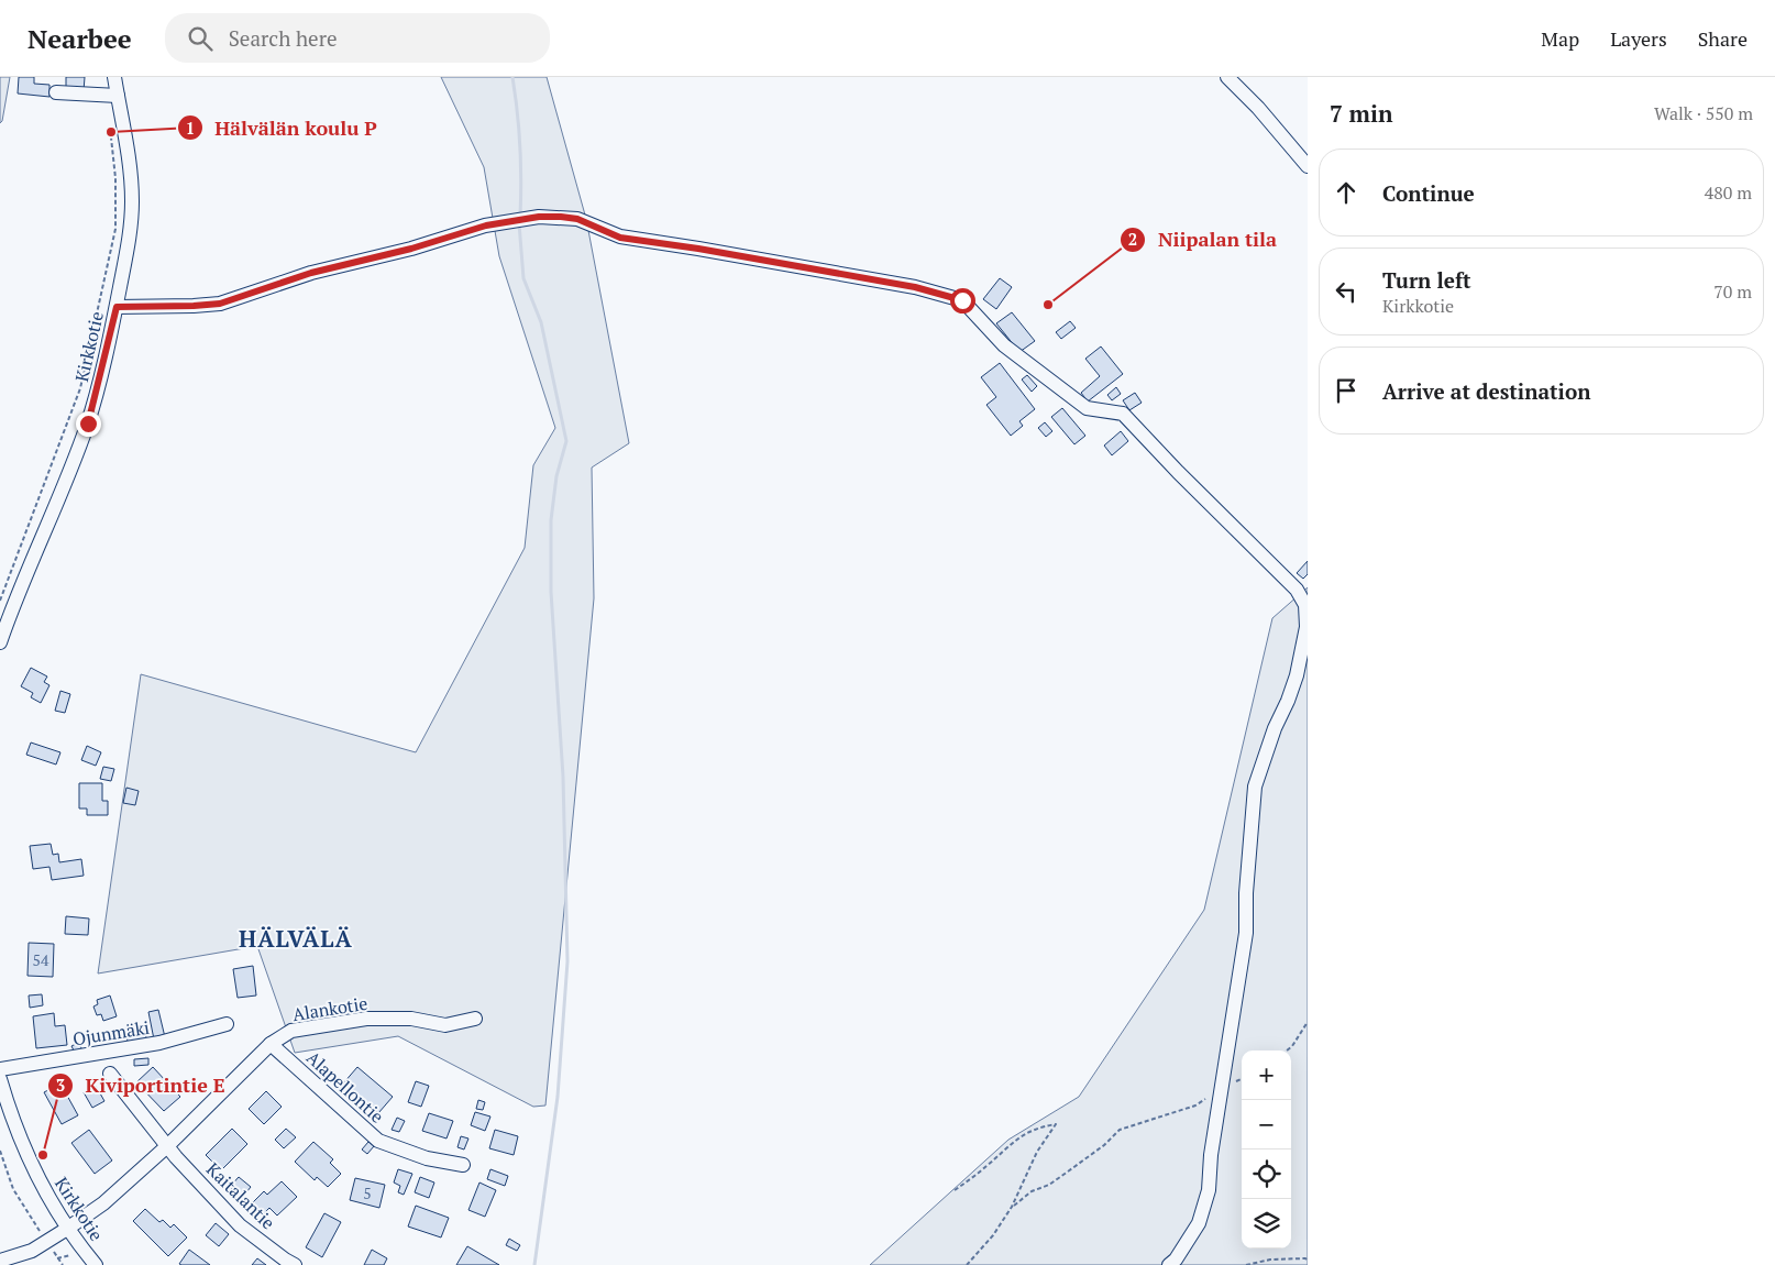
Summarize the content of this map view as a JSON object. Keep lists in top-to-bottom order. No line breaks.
{"streets":{"street":["Kirkkotie","Alankotie","Ojunmäki","Alapellontie","Kaitalantie"]},"crossings":[["Kirkkotie","Alankotie"],["Alankotie","Alapellontie"],["Alankotie","Kaitalantie"]],"districts":["HÄLVÄLÄ"],"places":["Hälvälän koulu P","Niipalan tila","Kiviportintie E"],"house_numbers":["54","5"],"page":{"header":"Nearbee","search":"Search here","nav":["Map","Layers","Share"],"heading":["7 min","Walk · 550 m"],"list":[["Continue","480 m"],["Turn left","Kirkkotie","70 m"],"Arrive at destination"],"map_buttons":["+","−"]}}
